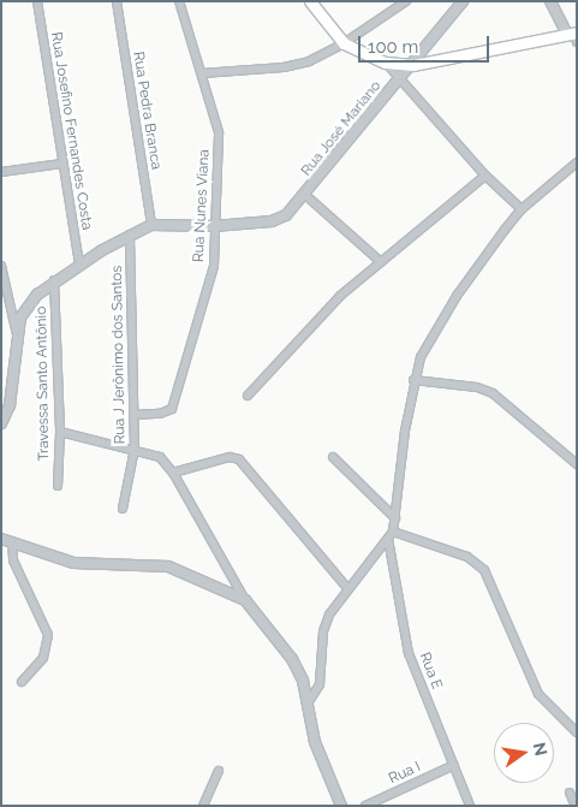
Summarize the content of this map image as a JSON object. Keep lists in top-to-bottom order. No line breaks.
{"streets":{"street":["Rua Pedra Branca","Rua José Mariano","Rua Josefino Fernandes Costa","Rua Nunes Viana","Rua J Jerônimo dos Santos","Travessa Santo Antônio","Rua E","Rua I"]},"crossings":[["Rua Pedra Branca","Rua José Mariano"],["Rua José Mariano","Rua Nunes Viana"],["Rua Nunes Viana","Rua J Jerônimo dos Santos"],["Rua E","Rua I"]],"scale_bar":"100 m","north":"right"}
